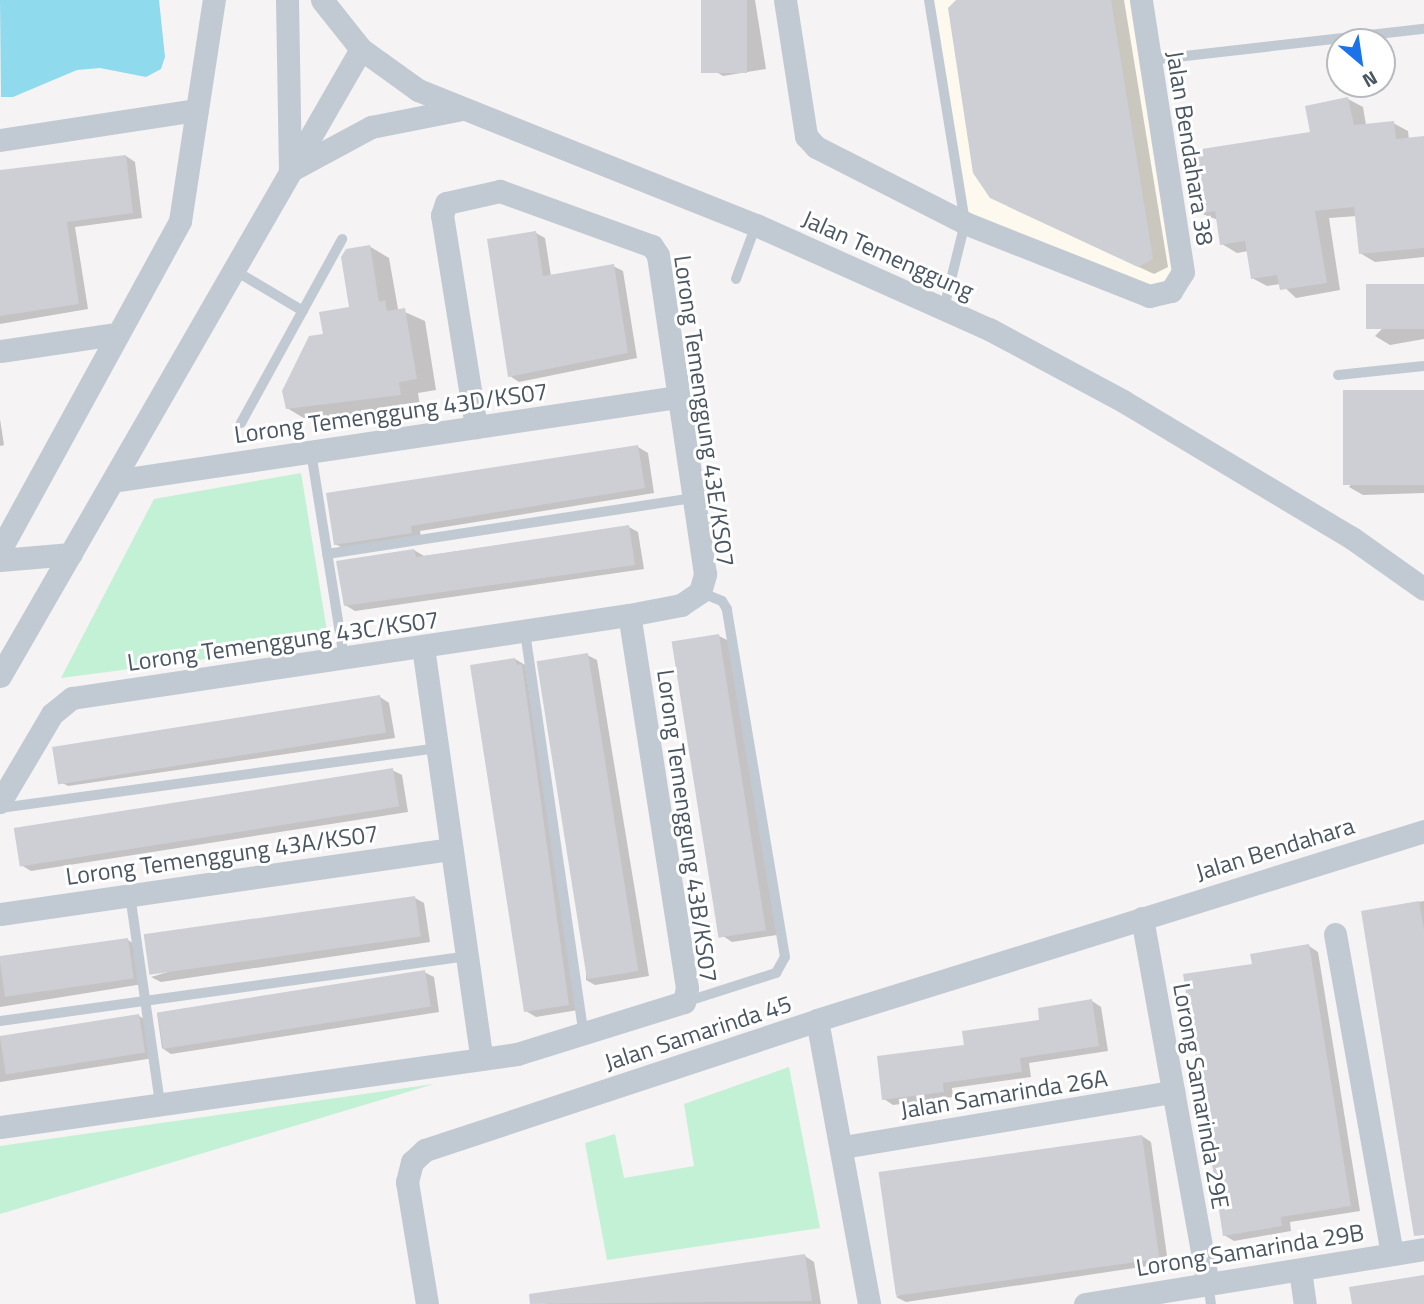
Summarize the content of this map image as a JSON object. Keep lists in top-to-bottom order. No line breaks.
{"streets":{"street":["Jalan Bendahara 38","Jalan Temenggung","Lorong Temenggung 43E/KS07","Lorong Temenggung 43D/KS07","Lorong Temenggung 43C/KS07","Lorong Temenggung 43B/KS07","Jalan Bendahara","Lorong Temenggung 43A/KS07","Jalan Samarinda 45","Jalan Samarinda 26A","Lorong Samarinda 29E","Lorong Samarinda 29B"]},"crossings":[["Lorong Temenggung 43E/KS07","Lorong Temenggung 43D/KS07"],["Lorong Temenggung 43E/KS07","Lorong Temenggung 43C/KS07"],["Lorong Temenggung 43E/KS07","Lorong Temenggung 43B/KS07"],["Lorong Temenggung 43C/KS07","Lorong Temenggung 43B/KS07"],["Jalan Bendahara","Jalan Samarinda 45"],["Jalan Bendahara","Lorong Samarinda 29E"],["Jalan Samarinda 45","Lorong Samarinda 29E"],["Jalan Samarinda 26A","Lorong Samarinda 29E"],["Lorong Samarinda 29E","Lorong Samarinda 29B"]],"north":"bottom right"}
